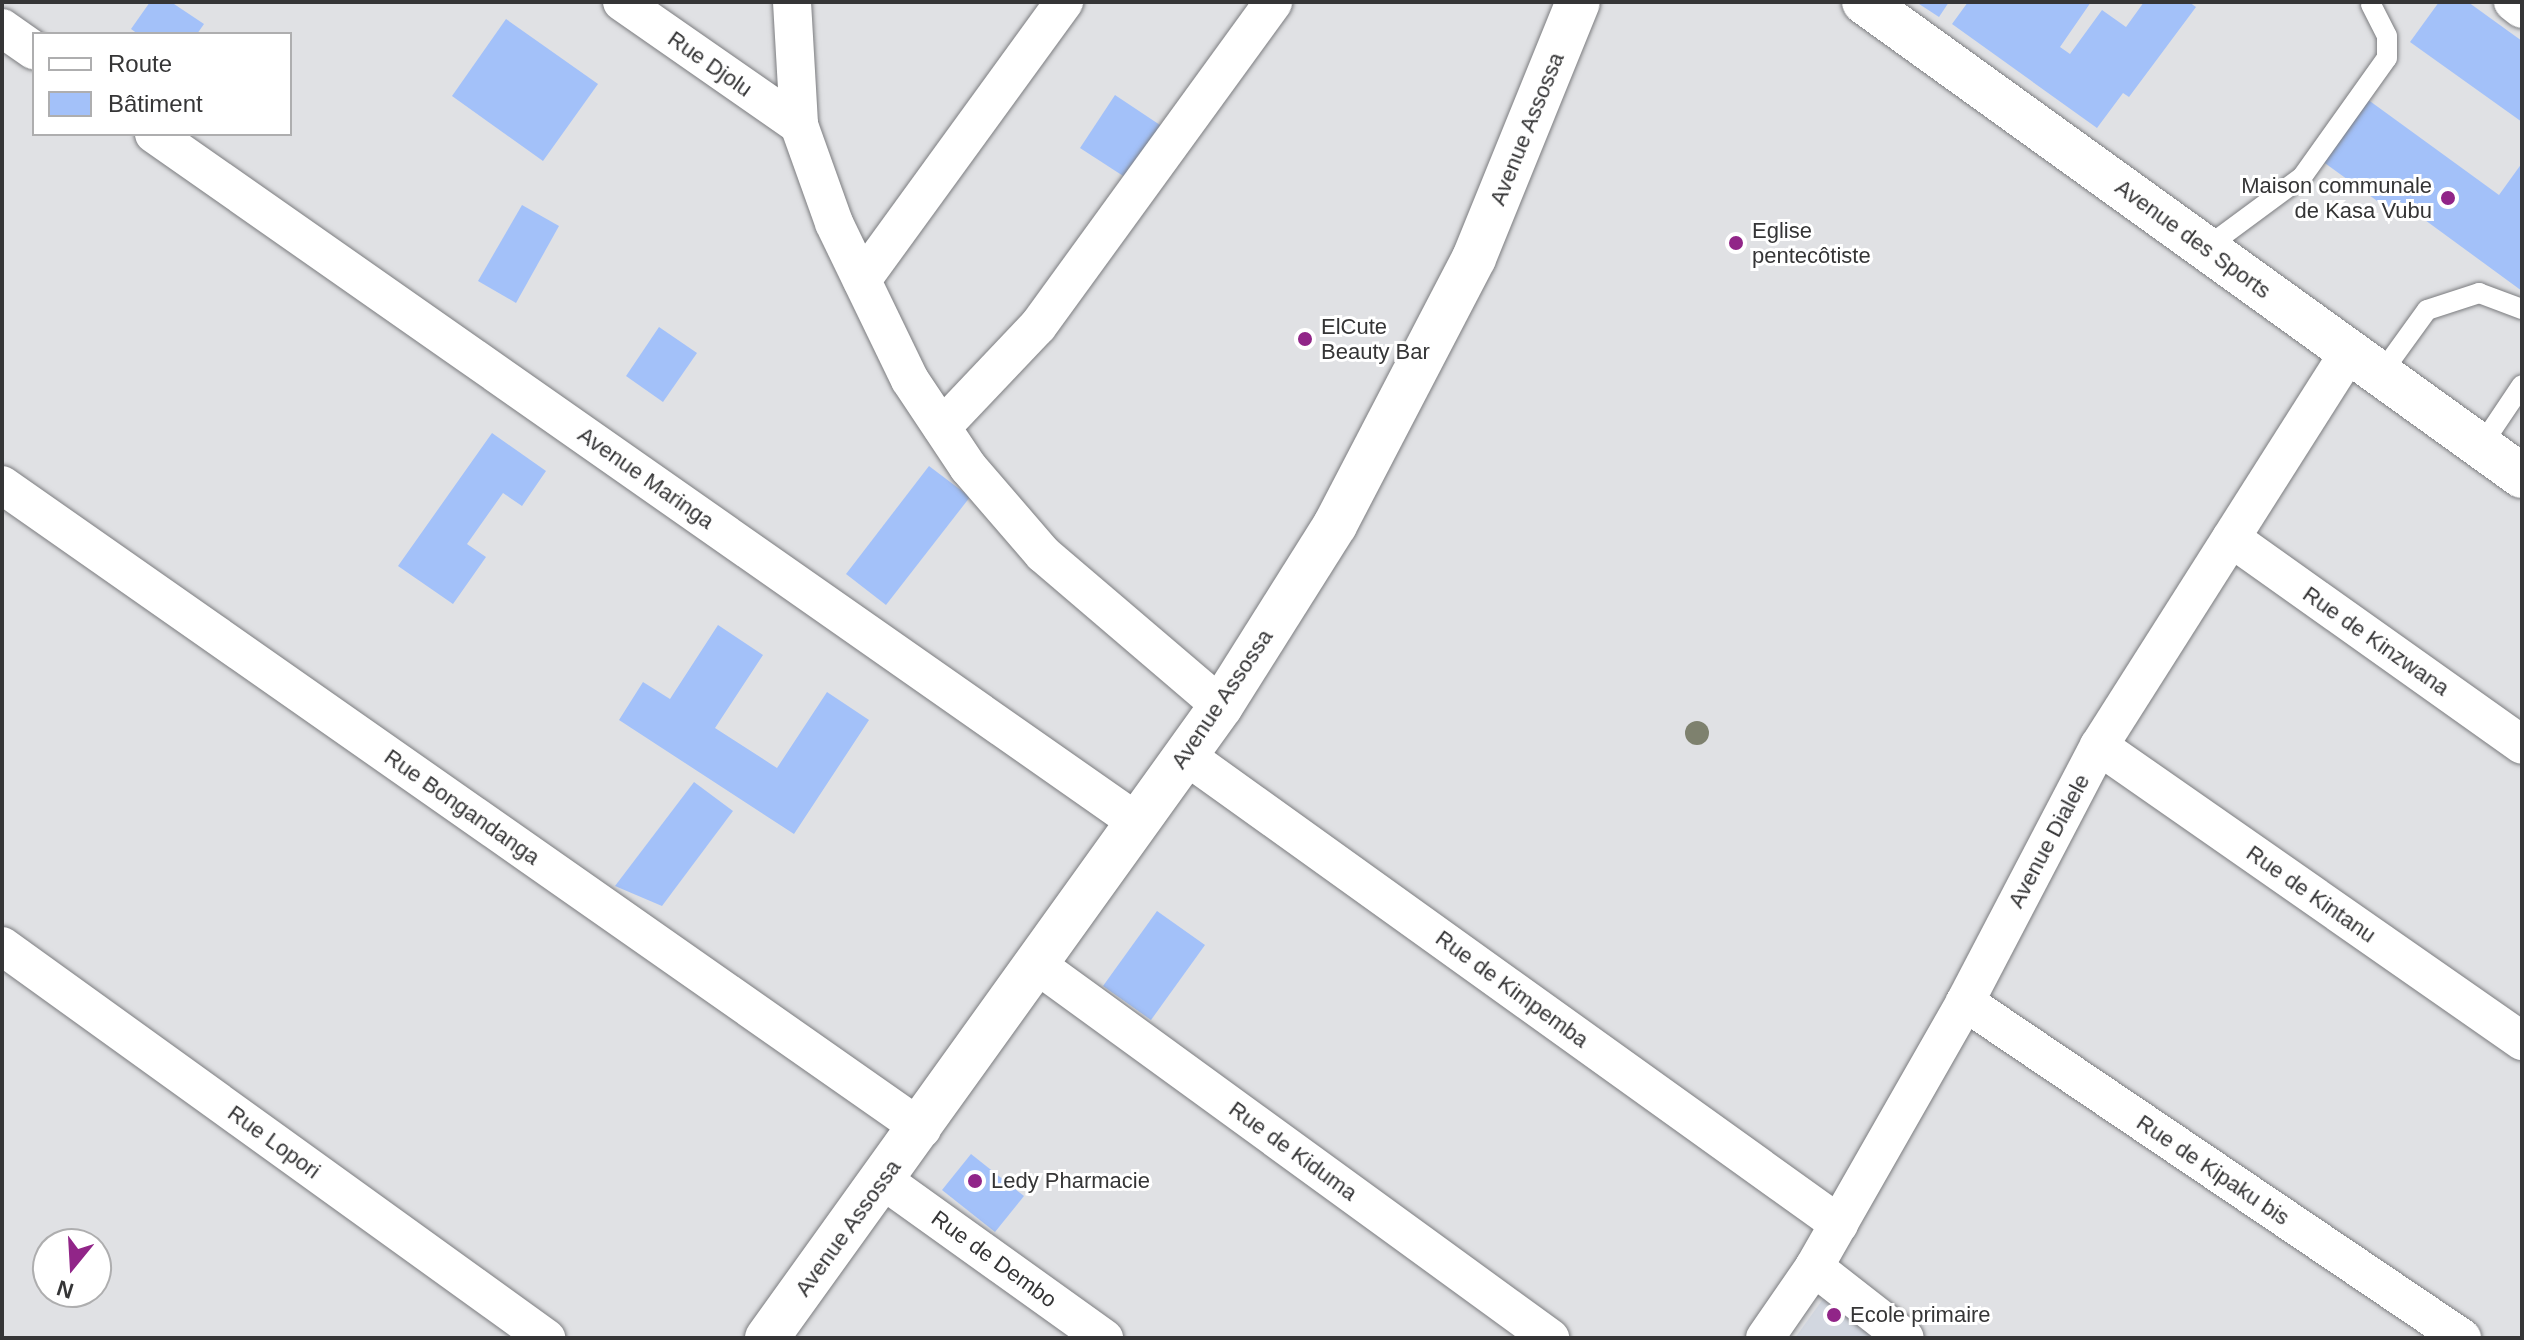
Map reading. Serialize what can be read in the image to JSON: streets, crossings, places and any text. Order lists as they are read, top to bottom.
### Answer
{
  "streets": {
    "main road": ["Avenue Assossa", "Avenue des Sports"],
    "street": [
      "Rue Djolu",
      "Avenue Maringa",
      "Rue de Kinzwana",
      "Rue Bongandanga",
      "Avenue Dialele",
      "Rue de Kintanu",
      "Rue de Kimpemba",
      "Rue Lopori",
      "Rue de Kiduma",
      "Rue de Kipaku bis",
      "Rue de Dembo"
    ]
  },
  "crossings": [
    ["Avenue Assossa", "Avenue Maringa"],
    ["Avenue Assossa", "Rue Bongandanga"],
    ["Avenue Assossa", "Rue de Kimpemba"],
    ["Avenue Assossa", "Rue de Kiduma"],
    ["Avenue Assossa", "Rue de Dembo"],
    ["Avenue des Sports", "Avenue Dialele"],
    ["Rue de Kinzwana", "Avenue Dialele"],
    ["Avenue Dialele", "Rue de Kintanu"],
    ["Avenue Dialele", "Rue de Kimpemba"],
    ["Avenue Dialele", "Rue de Kipaku bis"]
  ],
  "places": [
    "Maison communale de Kasa Vubu",
    "Eglise pentecôtiste",
    "ElCute Beauty Bar",
    "Ledy Pharmacie",
    "Ecole primaire"
  ],
  "legend": ["Route", "Bâtiment"],
  "north": "bottom"
}
